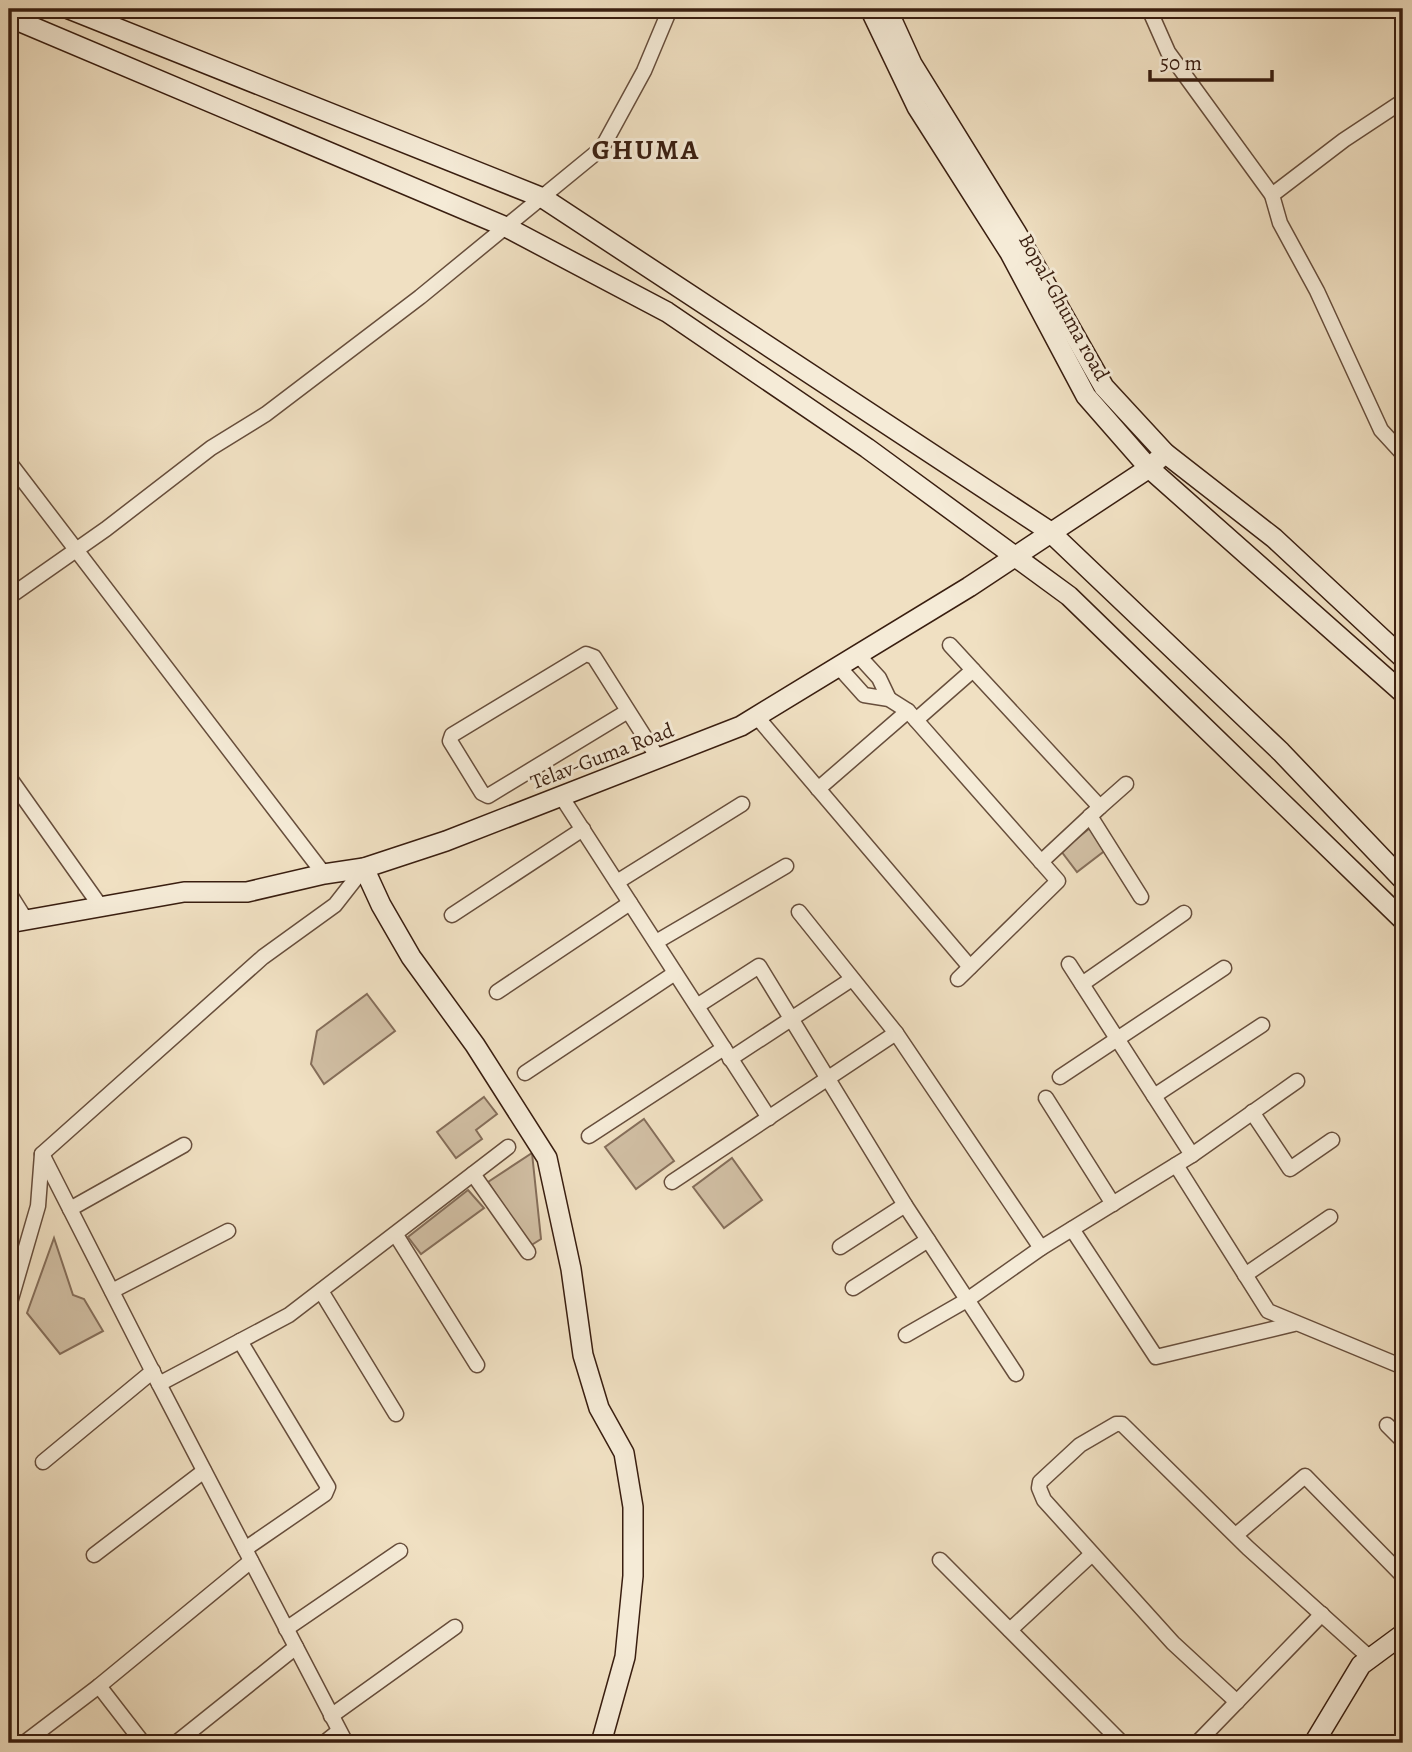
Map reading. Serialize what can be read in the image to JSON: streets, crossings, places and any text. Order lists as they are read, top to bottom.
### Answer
{
  "streets": {
    "street": ["Bopal-Ghuma road", "Telav-Guma Road"]
  },
  "crossings": [
    ["Bopal-Ghuma road", "Telav-Guma Road"]
  ],
  "districts": ["GHUMA"],
  "scale_bar": "50 m"
}
